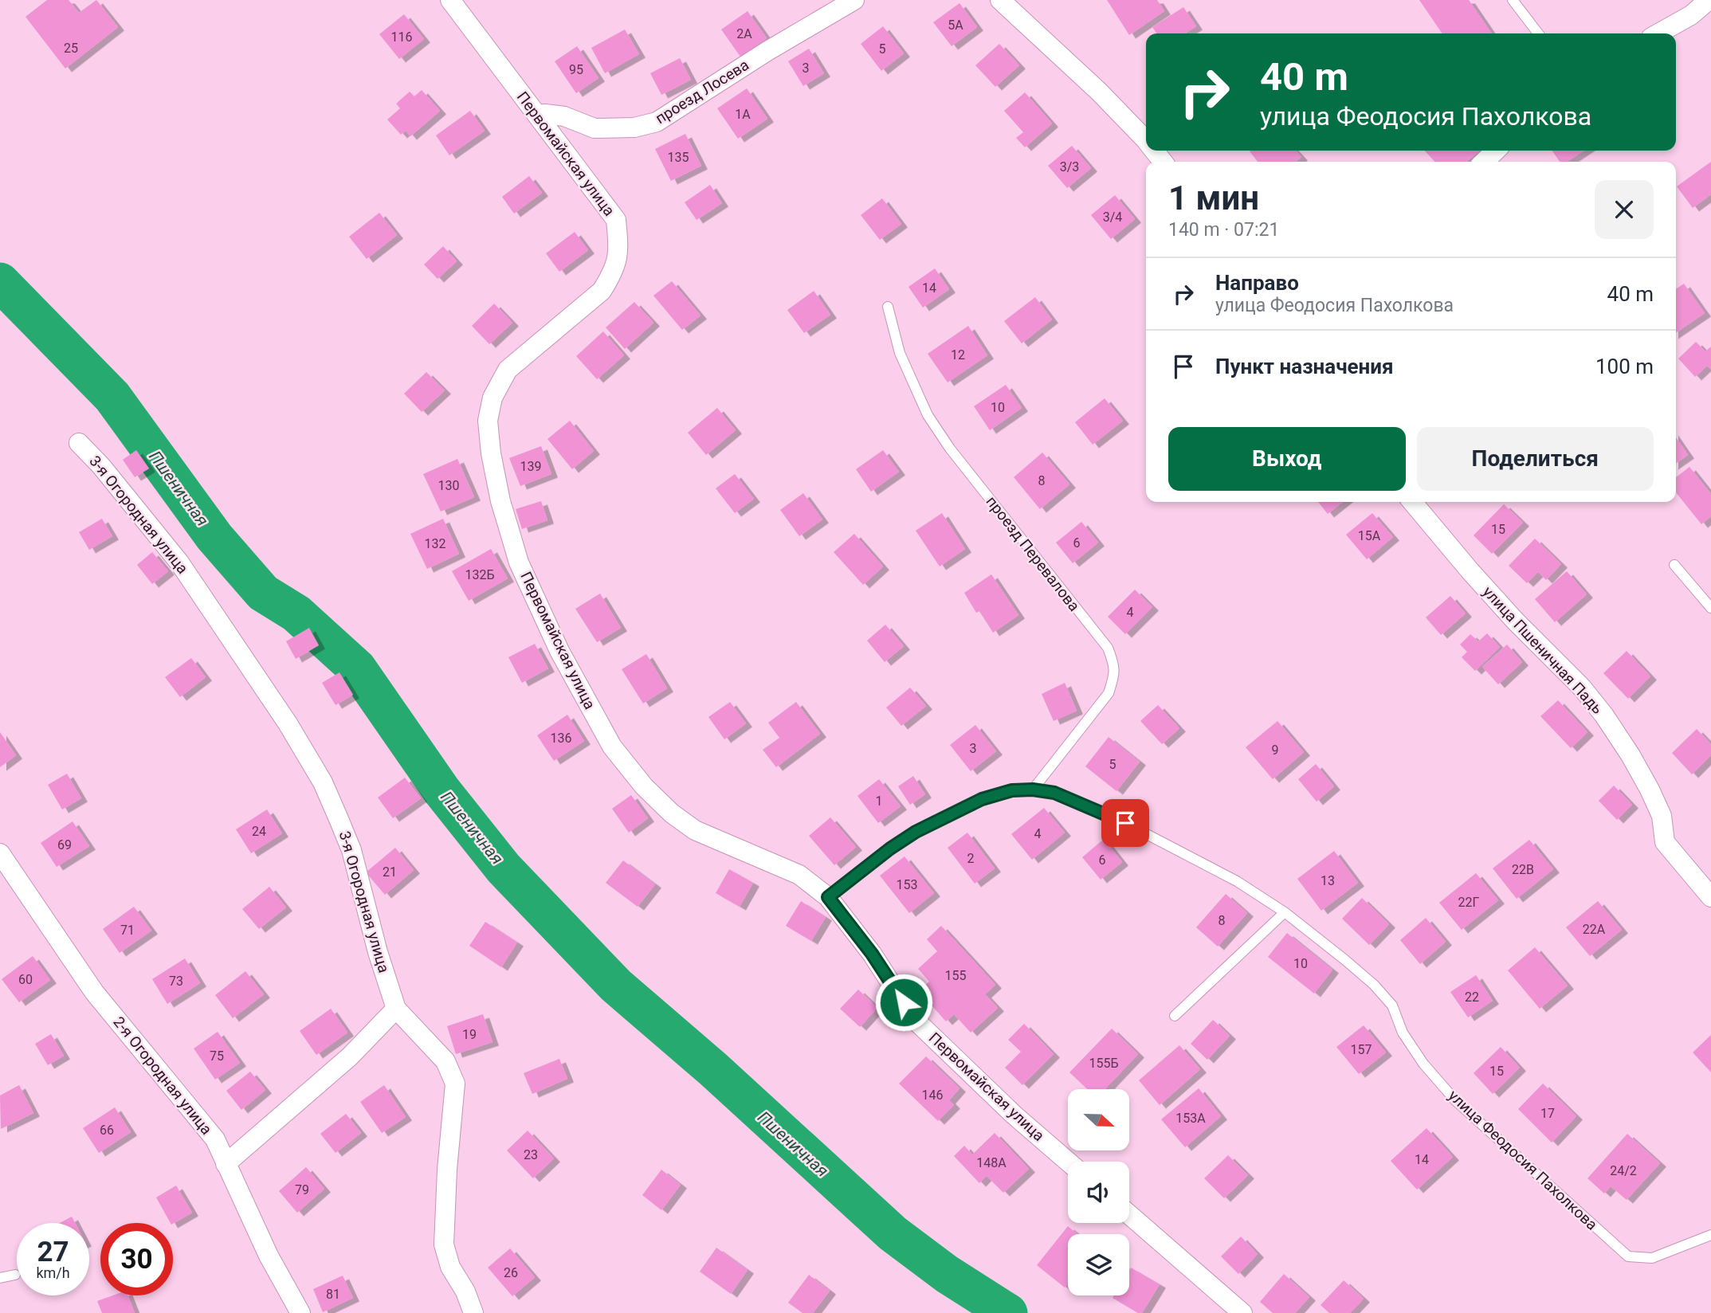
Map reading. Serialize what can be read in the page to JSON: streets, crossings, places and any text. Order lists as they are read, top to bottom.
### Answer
{
  "streets": {
    "street": [
      "проезд Лосева",
      "Первомайская улица",
      "3-я Огородная улица",
      "улица Пшеничная Падь",
      "2-я Огородная улица"
    ],
    "lane": ["проезд Перевалова", "улица Феодосия Пахолкова"]
  },
  "crossings": [
    ["проезд Лосева", "Первомайская улица"],
    ["Первомайская улица", "улица Феодосия Пахолкова"],
    ["проезд Перевалова", "улица Феодосия Пахолкова"]
  ],
  "water": ["Пшеничная"],
  "house_numbers": [
    "5А",
    "2А",
    "116",
    "25",
    "5",
    "3",
    "95",
    "1А",
    "135",
    "3/3",
    "3/4",
    "14",
    "12",
    "10",
    "139",
    "8",
    "130",
    "15",
    "15А",
    "6",
    "132",
    "132Б",
    "4",
    "136",
    "3",
    "9",
    "5",
    "1",
    "24",
    "4",
    "69",
    "2",
    "6",
    "22В",
    "21",
    "13",
    "153",
    "22Г",
    "8",
    "22А",
    "71",
    "10",
    "155",
    "60",
    "73",
    "22",
    "19",
    "157",
    "75",
    "155Б",
    "15",
    "146",
    "17",
    "153А",
    "66",
    "23",
    "14",
    "148А",
    "24/2",
    "79",
    "26",
    "81"
  ],
  "north": "right",
  "page": {
    "turn": ["40 m", "улица Феодосия Пахолкова"],
    "heading": ["1 мин", "140 m · 07:21"],
    "list": [
      {
        "name": "Направо",
        "note": "улица Феодосия Пахолкова",
        "value": "40 m"
      },
      {
        "name": "Пункт назначения",
        "value": "100 m"
      }
    ],
    "buttons": ["Выход", "Поделиться"],
    "speed": "27 km/h",
    "limit": "30"
  }
}
